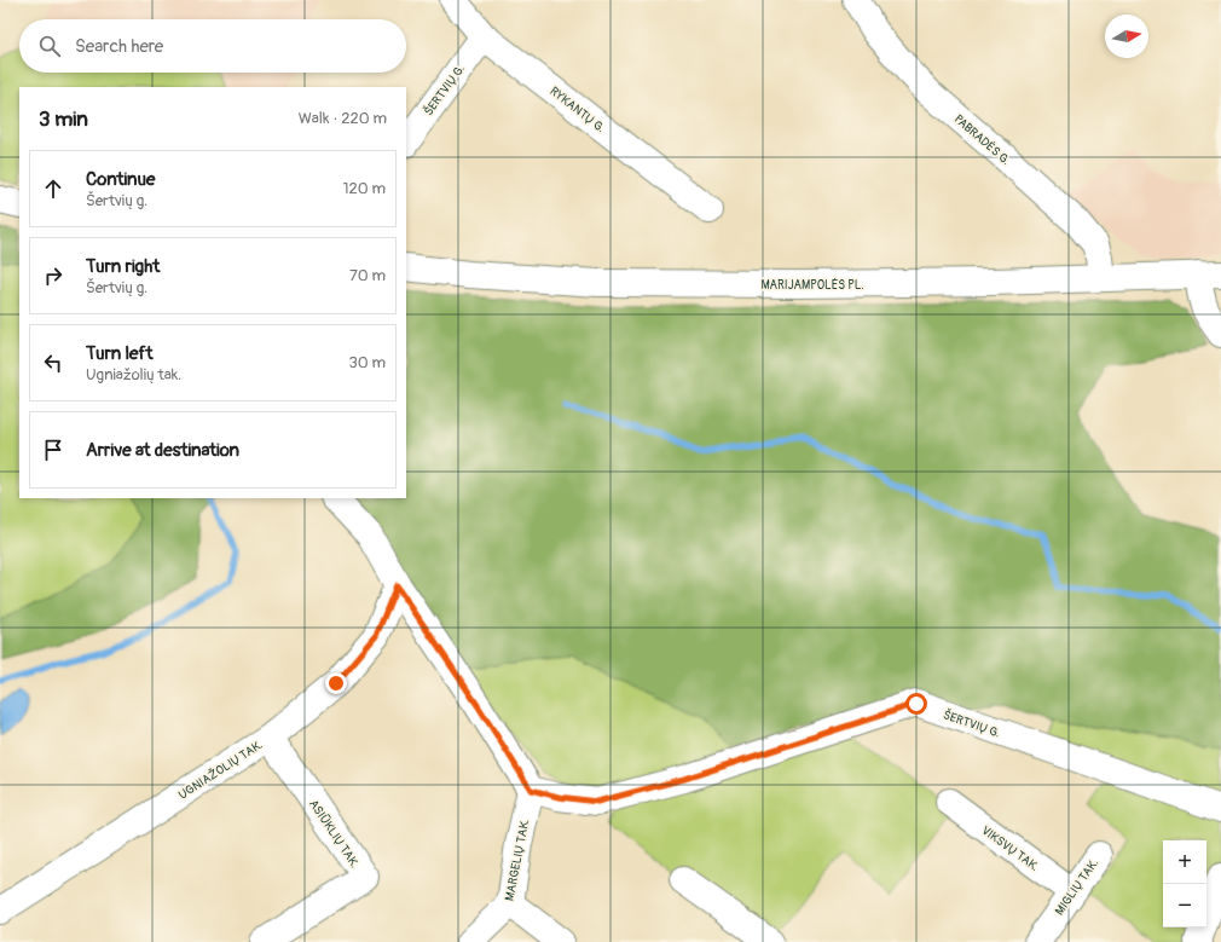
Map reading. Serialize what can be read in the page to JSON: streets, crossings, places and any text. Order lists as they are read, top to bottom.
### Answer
{
  "streets": {
    "street": [
      "ŠERTVIŲ G.",
      "RYKANTŲ G.",
      "PABRADĖS G.",
      "MARIJAMPOLĖS PL.",
      "UGNIAŽOLIŲ TAK.",
      "ASIŪKLIŲ TAK.",
      "VIKSVŲ TAK.",
      "MARGELIŲ TAK.",
      "MIGLIŲ TAK."
    ]
  },
  "crossings": [
    ["ŠERTVIŲ G.", "RYKANTŲ G."],
    ["ŠERTVIŲ G.", "MARGELIŲ TAK."],
    ["PABRADĖS G.", "MARIJAMPOLĖS PL."],
    ["UGNIAŽOLIŲ TAK.", "ASIŪKLIŲ TAK."],
    ["VIKSVŲ TAK.", "MIGLIŲ TAK."]
  ],
  "north": "right",
  "page": {
    "search": "Search here",
    "heading": ["3 min", "Walk · 220 m"],
    "list": [
      ["Continue", "Šertvių g.", "120 m"],
      ["Turn right", "Šertvių g.", "70 m"],
      ["Turn left", "Ugniažolių tak.", "30 m"],
      "Arrive at destination"
    ],
    "map_buttons": ["+", "−"]
  }
}
